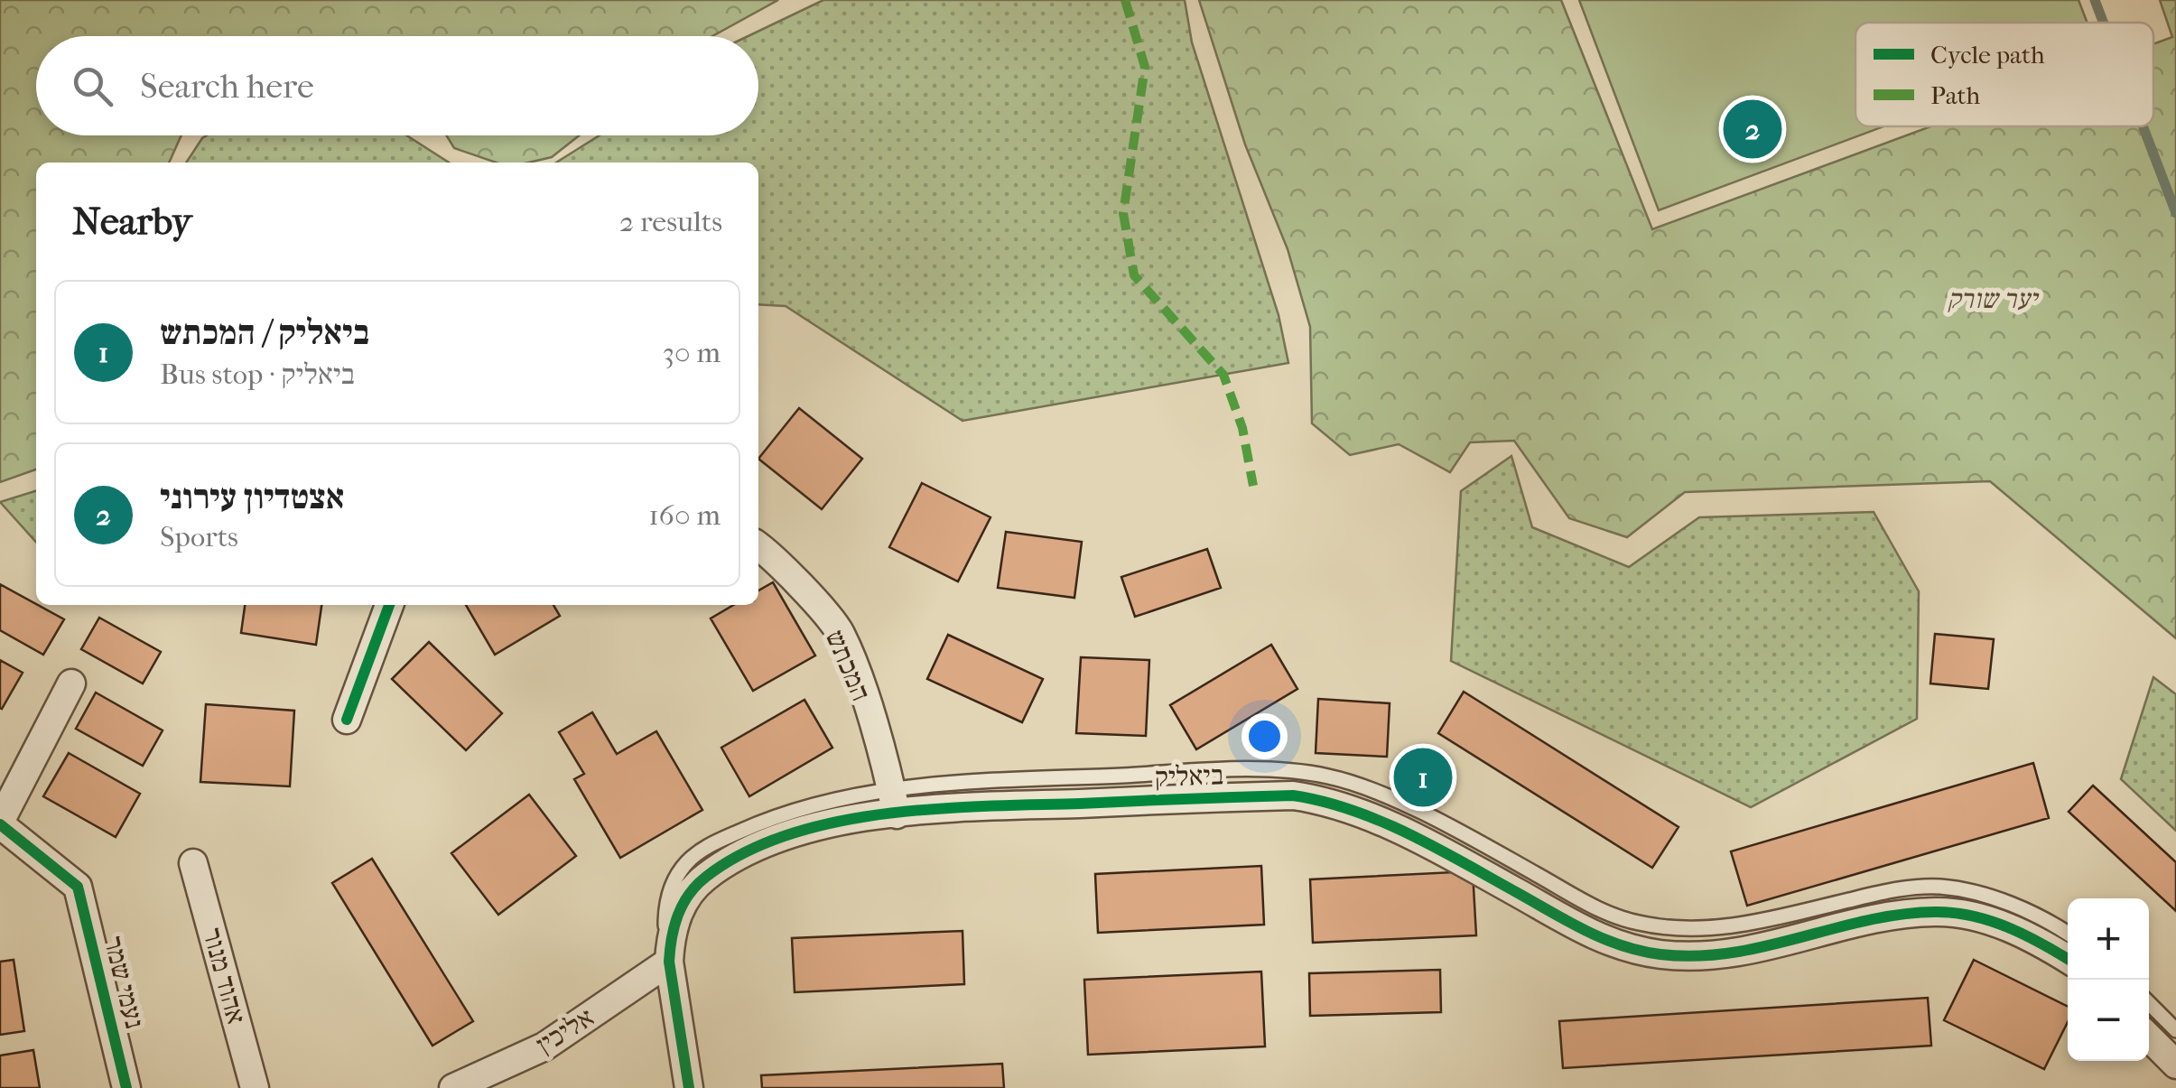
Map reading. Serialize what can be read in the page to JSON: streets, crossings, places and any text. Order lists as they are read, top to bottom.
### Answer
{
  "streets": {
    "street": [
      "המכתש",
      "ביאליק",
      "אהוד מנור",
      "נעמי שמר",
      "אליכין"
    ]
  },
  "crossings": [
    ["המכתש", "ביאליק"],
    ["ביאליק", "אליכין"]
  ],
  "parks": ["יער שורק"],
  "legend": ["Cycle path", "Path"],
  "page": {
    "search": "Search here",
    "pins": ["2", "1"],
    "heading": ["Nearby", "2 results"],
    "list": [
      {
        "mark": "1",
        "name": "ביאליק / המכתש",
        "note": "Bus stop · ביאליק",
        "value": "30 m"
      },
      {
        "mark": "2",
        "name": "אצטדיון עירוני",
        "note": "Sports",
        "value": "160 m"
      }
    ],
    "map_buttons": ["+", "−"]
  }
}
